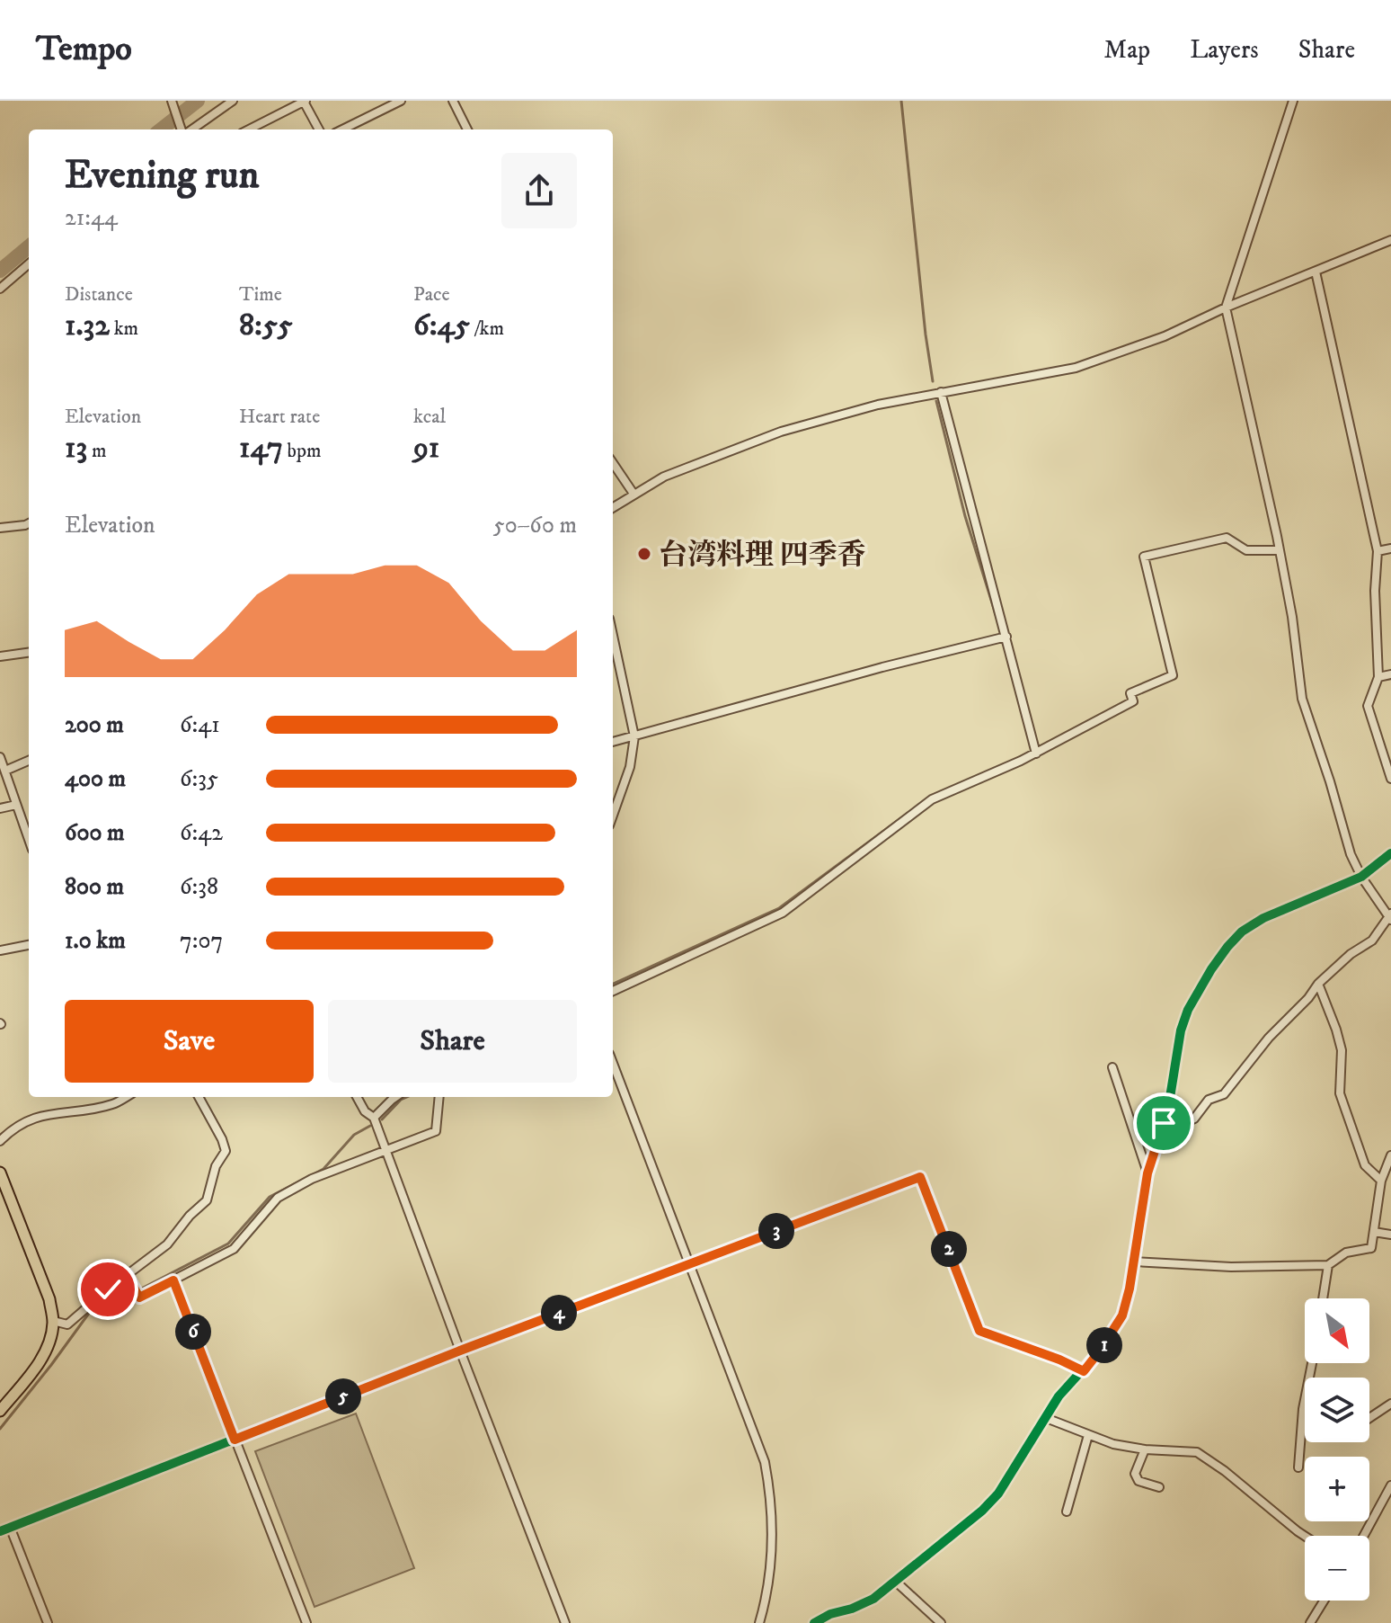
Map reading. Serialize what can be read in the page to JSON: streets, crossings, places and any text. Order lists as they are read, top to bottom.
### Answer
{
  "places": ["台湾料理 四季香"],
  "north": "bottom right",
  "page": {
    "header": "Tempo",
    "nav": ["Map", "Layers", "Share"],
    "heading": ["Evening run", "21:44"],
    "stats": [
      ["Distance", "1.32 km"],
      ["Time", "8:55"],
      ["Pace", "6:45 /km"],
      ["Elevation", "13 m"],
      ["Heart rate", "147 bpm"],
      ["kcal", "91"]
    ],
    "chart": ["Elevation", "50–60 m"],
    "list": [
      {
        "name": "200 m",
        "note": "6:41"
      },
      {
        "name": "400 m",
        "note": "6:35"
      },
      {
        "name": "600 m",
        "note": "6:42"
      },
      {
        "name": "800 m",
        "note": "6:38"
      },
      {
        "name": "1.0 km",
        "note": "7:07"
      }
    ],
    "buttons": ["Save", "Share"],
    "pins": [
      "3",
      "2",
      "4",
      "6",
      "1",
      "5"
    ],
    "map_buttons": ["+", "−"]
  }
}
